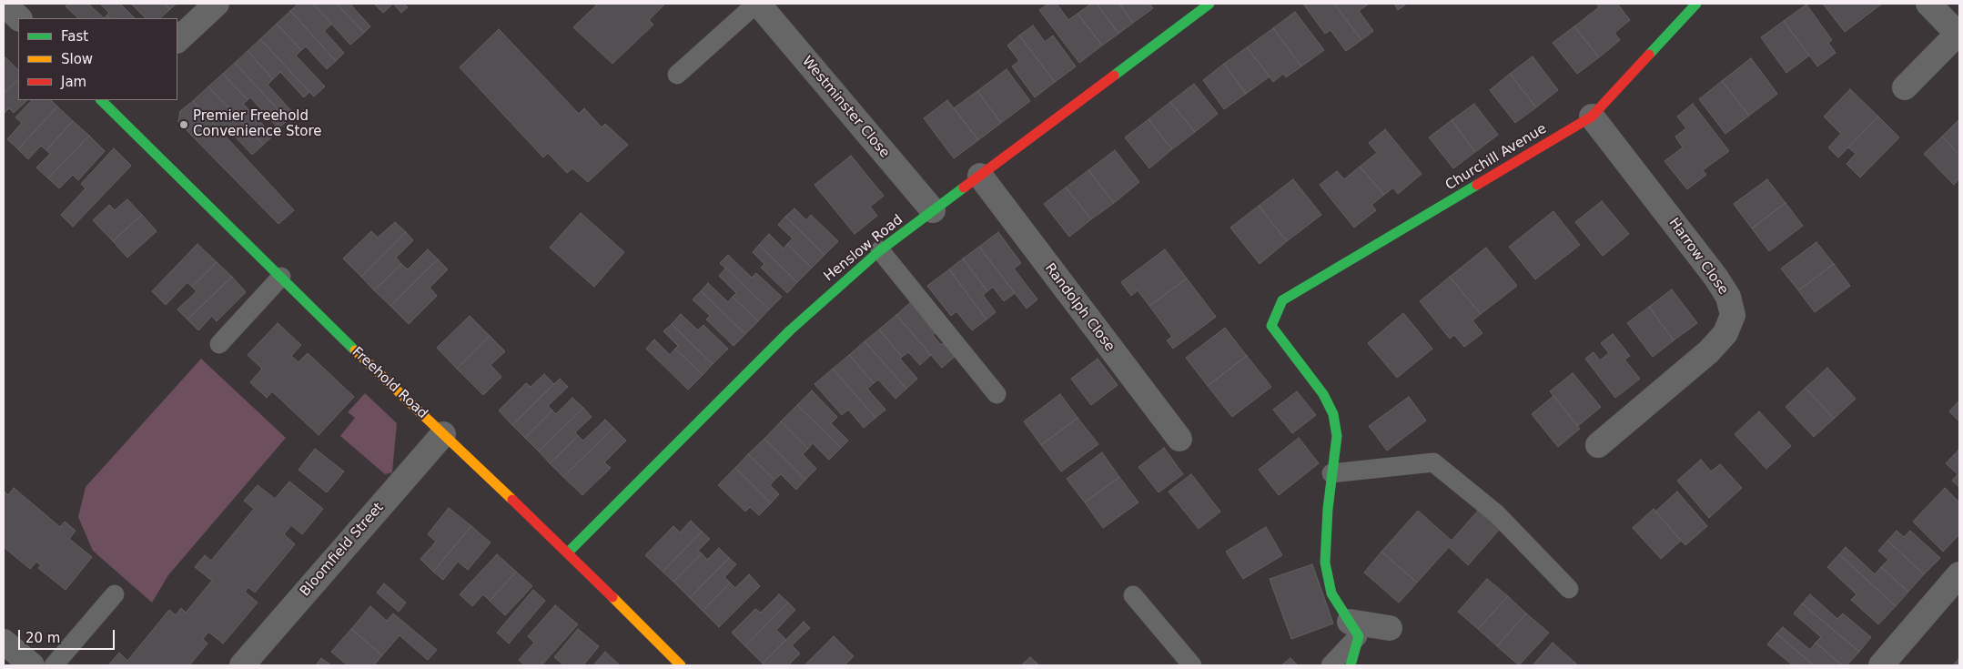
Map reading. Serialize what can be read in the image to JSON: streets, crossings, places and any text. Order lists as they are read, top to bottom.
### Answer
{
  "streets": {
    "street": [
      "Westminster Close",
      "Churchill Avenue",
      "Henslow Road",
      "Harrow Close",
      "Randolph Close",
      "Freehold Road",
      "Bloomfield Street"
    ]
  },
  "crossings": [
    ["Westminster Close", "Henslow Road"],
    ["Churchill Avenue", "Harrow Close"],
    ["Henslow Road", "Randolph Close"],
    ["Henslow Road", "Freehold Road"],
    ["Freehold Road", "Bloomfield Street"]
  ],
  "places": ["Premier Freehold Convenience Store"],
  "legend": ["Fast", "Slow", "Jam"],
  "scale_bar": "20 m"
}
